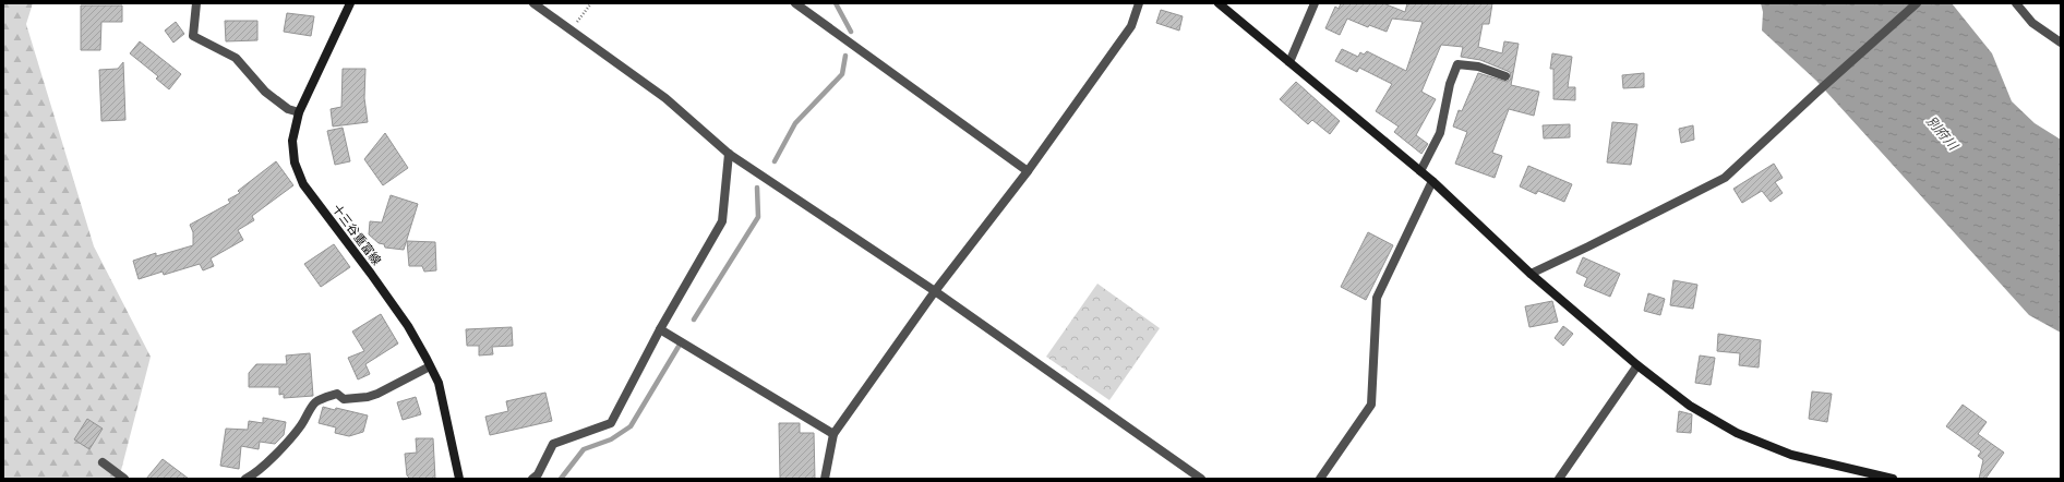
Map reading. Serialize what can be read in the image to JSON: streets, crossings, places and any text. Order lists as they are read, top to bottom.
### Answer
{
  "streets": {
    "street": ["十三谷重富線"]
  },
  "water": ["別府川"]
}
